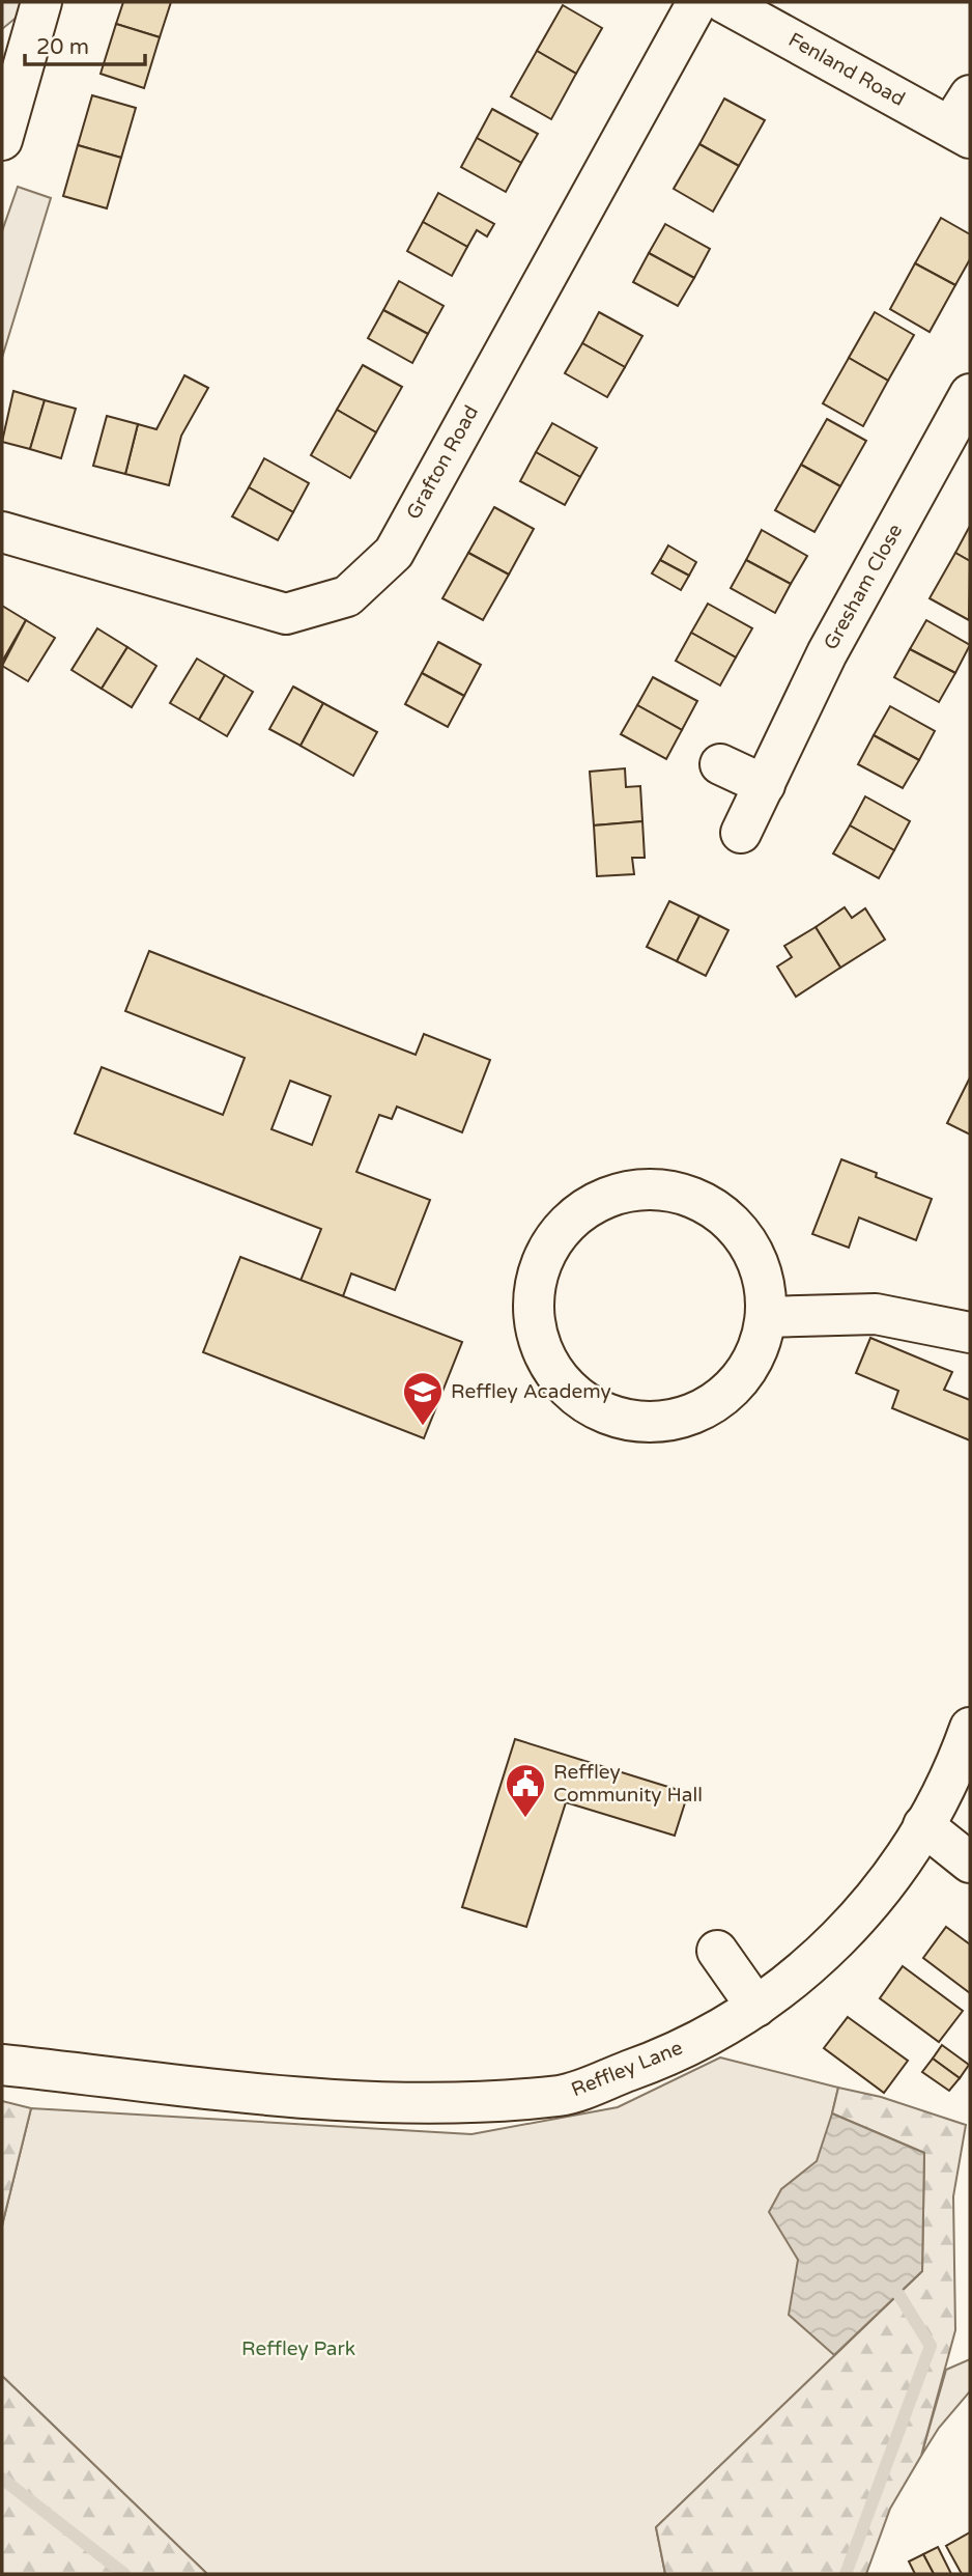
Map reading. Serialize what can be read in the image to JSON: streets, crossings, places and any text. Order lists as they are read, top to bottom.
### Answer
{
  "streets": {
    "street": [
      "Fenland Road",
      "Grafton Road",
      "Gresham Close",
      "Reffley Lane"
    ]
  },
  "parks": ["Reffley Park"],
  "places": {
    "school or university": ["Reffley Academy"],
    "public building": ["Reffley Community Hall"]
  },
  "scale_bar": "20 m"
}
